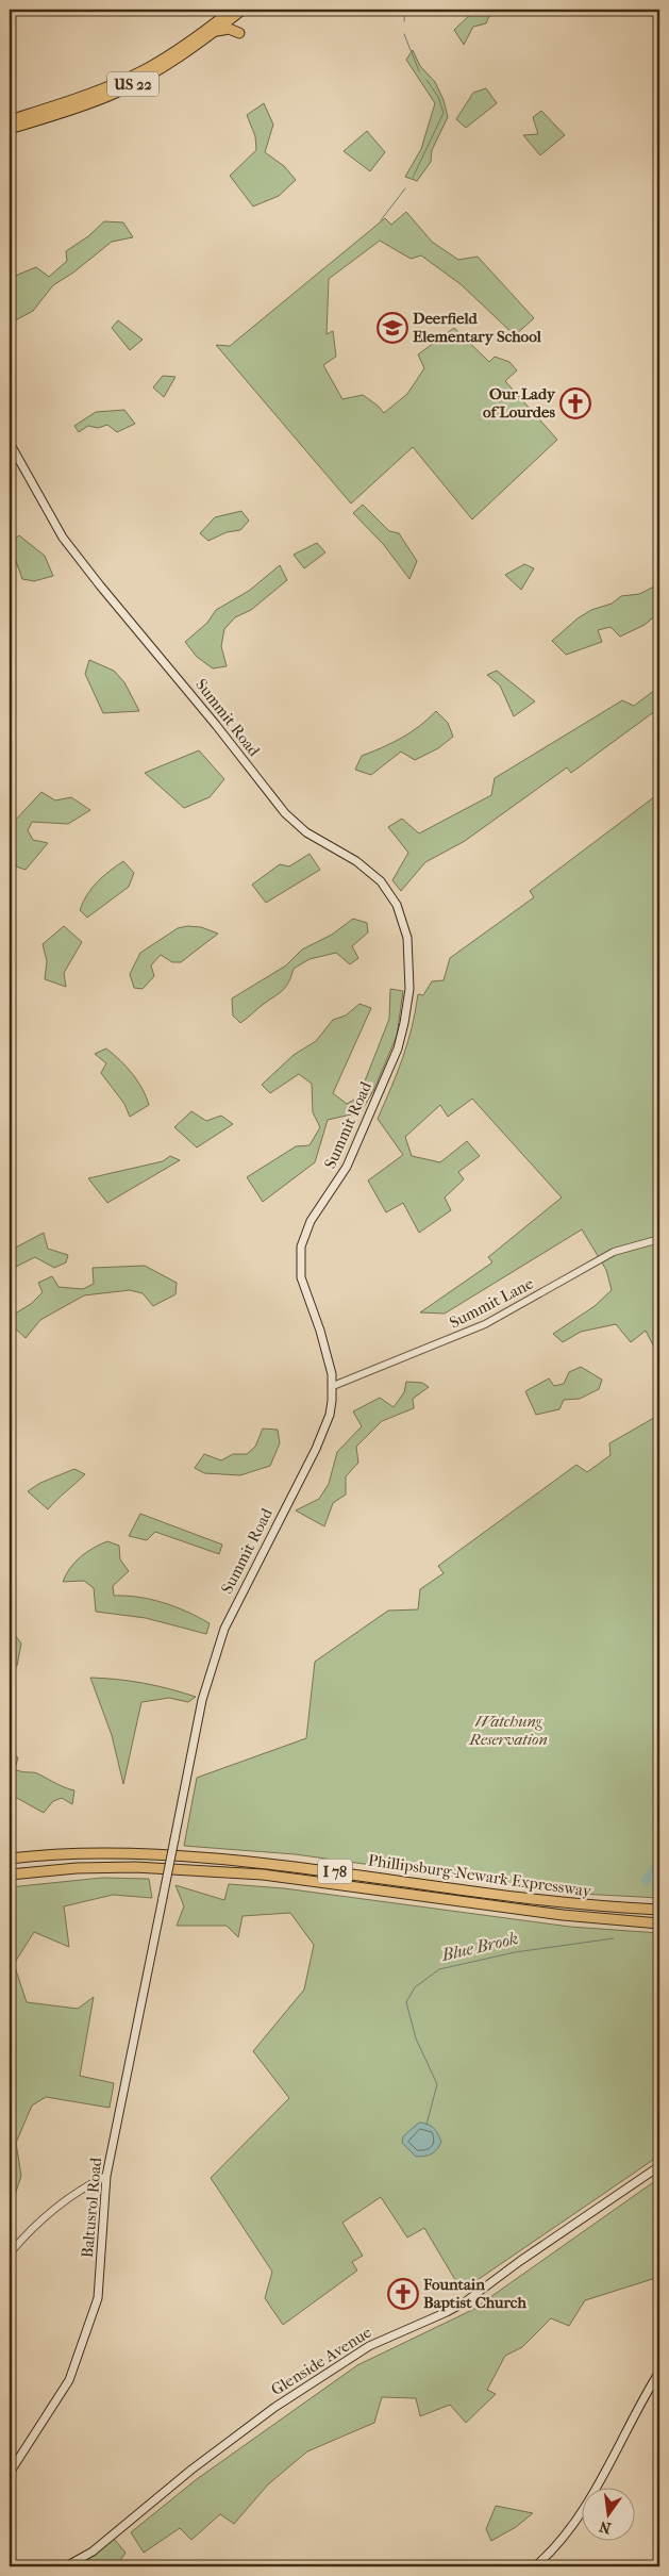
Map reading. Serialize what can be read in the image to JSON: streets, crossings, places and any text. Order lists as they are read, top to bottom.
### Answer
{
  "streets": {
    "highway": ["US 22", "I 78", "Phillipsburg-Newark Expressway"],
    "main road": ["Summit Road", "Baltusrol Road", "Glenside Avenue"],
    "street": ["Summit Lane"]
  },
  "crossings": [
    ["Summit Road", "Summit Lane"],
    ["Summit Road", "Baltusrol Road"]
  ],
  "water": ["Blue Brook"],
  "parks": ["Watchung Reservation"],
  "places": {
    "school or university": ["Deerfield Elementary School"],
    "church": ["Our Lady of Lourdes", "Fountain Baptist Church"]
  },
  "north": "bottom"
}
